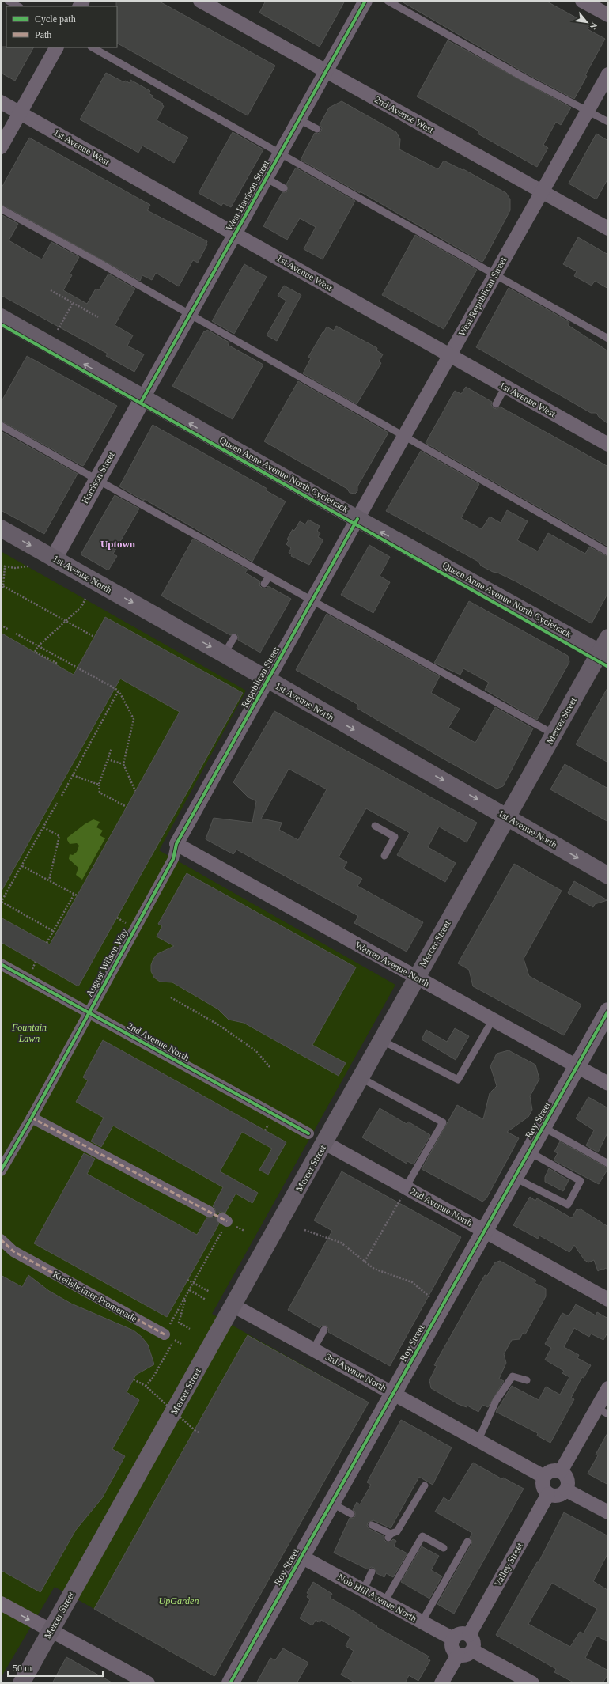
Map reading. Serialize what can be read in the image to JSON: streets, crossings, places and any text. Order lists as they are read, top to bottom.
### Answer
{
  "streets": {
    "main road": ["1st Avenue North", "Mercer Street"],
    "street": [
      "2nd Avenue West",
      "1st Avenue West",
      "West Harrison Street",
      "West Republican Street",
      "Harrison Street",
      "Republican Street",
      "August Wilson Way",
      "Warren Avenue North",
      "2nd Avenue North",
      "Roy Street",
      "Kreilsheimer Promenade",
      "3rd Avenue North",
      "Valley Street",
      "Nob Hill Avenue North"
    ],
    "cycle path": ["Queen Anne Avenue North Cycletrack"]
  },
  "crossings": [
    ["2nd Avenue West", "West Harrison Street"],
    ["2nd Avenue West", "West Republican Street"],
    ["1st Avenue West", "West Harrison Street"],
    ["1st Avenue West", "West Republican Street"],
    ["West Harrison Street", "Harrison Street"],
    ["West Republican Street", "Republican Street"],
    ["Harrison Street", "1st Avenue North"],
    ["1st Avenue North", "Republican Street"],
    ["1st Avenue North", "Mercer Street"],
    ["Republican Street", "August Wilson Way"],
    ["Republican Street", "Warren Avenue North"],
    ["Mercer Street", "Warren Avenue North"],
    ["Mercer Street", "2nd Avenue North"],
    ["Mercer Street", "3rd Avenue North"],
    ["August Wilson Way", "Warren Avenue North"],
    ["August Wilson Way", "2nd Avenue North"],
    ["Warren Avenue North", "Roy Street"],
    ["2nd Avenue North", "Roy Street"],
    ["Roy Street", "3rd Avenue North"],
    ["Roy Street", "Nob Hill Avenue North"],
    ["3rd Avenue North", "Valley Street"],
    ["Valley Street", "Nob Hill Avenue North"]
  ],
  "one_way": ["1st Avenue North"],
  "districts": ["Uptown"],
  "parks": ["Fountain Lawn", "UpGarden"],
  "legend": ["Cycle path", "Path"],
  "scale_bar": "50 m",
  "north": "bottom right"
}
